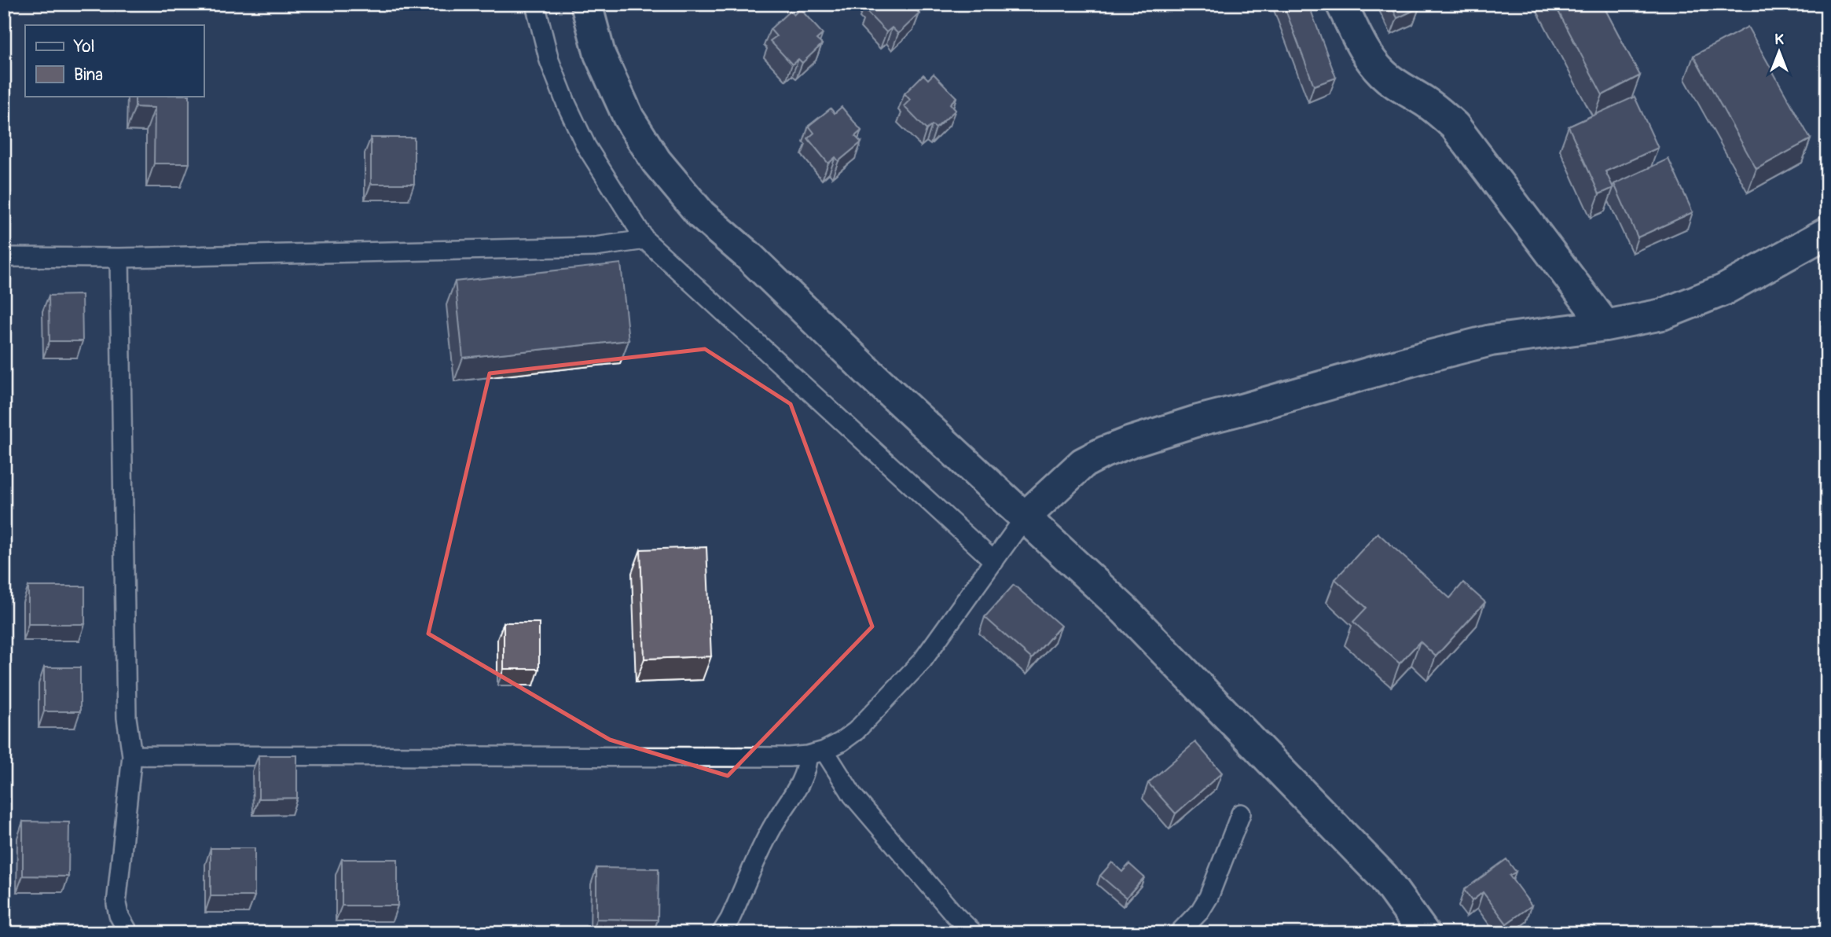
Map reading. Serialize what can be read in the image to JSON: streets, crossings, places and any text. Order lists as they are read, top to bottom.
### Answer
{
  "legend": ["Yol", "Bina"],
  "north": "top"
}
